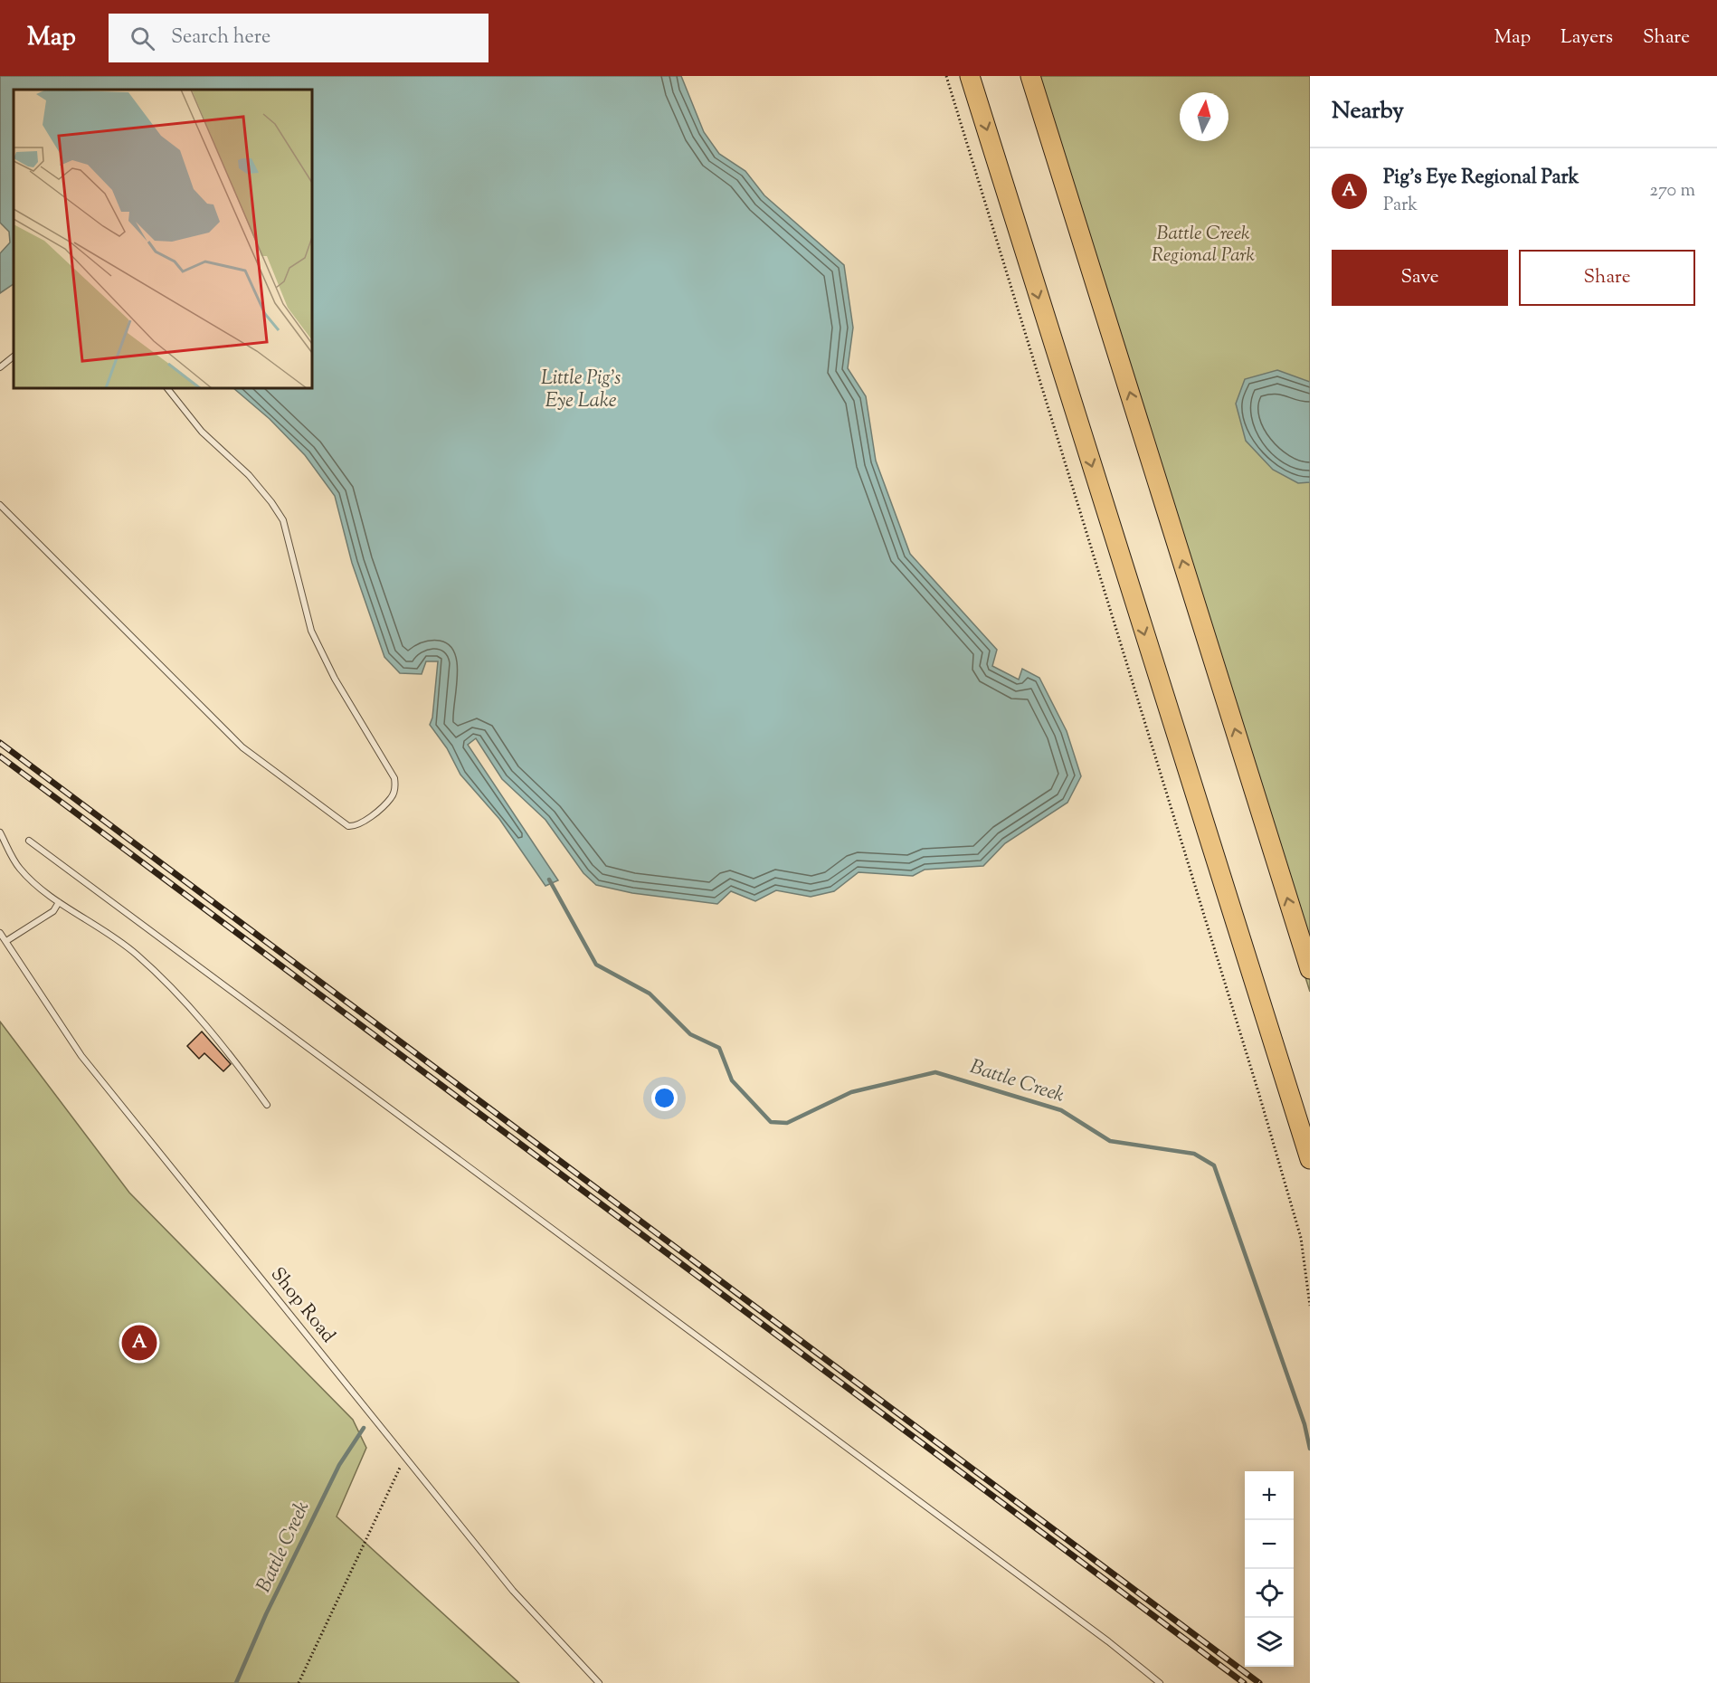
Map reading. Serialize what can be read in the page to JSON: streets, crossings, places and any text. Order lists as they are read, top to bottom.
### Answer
{
  "streets": {
    "lane": ["Shop Road"]
  },
  "water": ["Little Pig's Eye Lake", "Battle Creek"],
  "parks": ["Battle Creek Regional Park"],
  "north": "top",
  "page": {
    "header": "Map",
    "search": "Search here",
    "nav": ["Map", "Layers", "Share"],
    "heading": "Nearby",
    "list": [
      {
        "mark": "A",
        "name": "Pig's Eye Regional Park",
        "note": "Park",
        "value": "270 m"
      }
    ],
    "buttons": ["Save", "Share"],
    "pins": "A",
    "map_buttons": ["+", "−"]
  }
}
